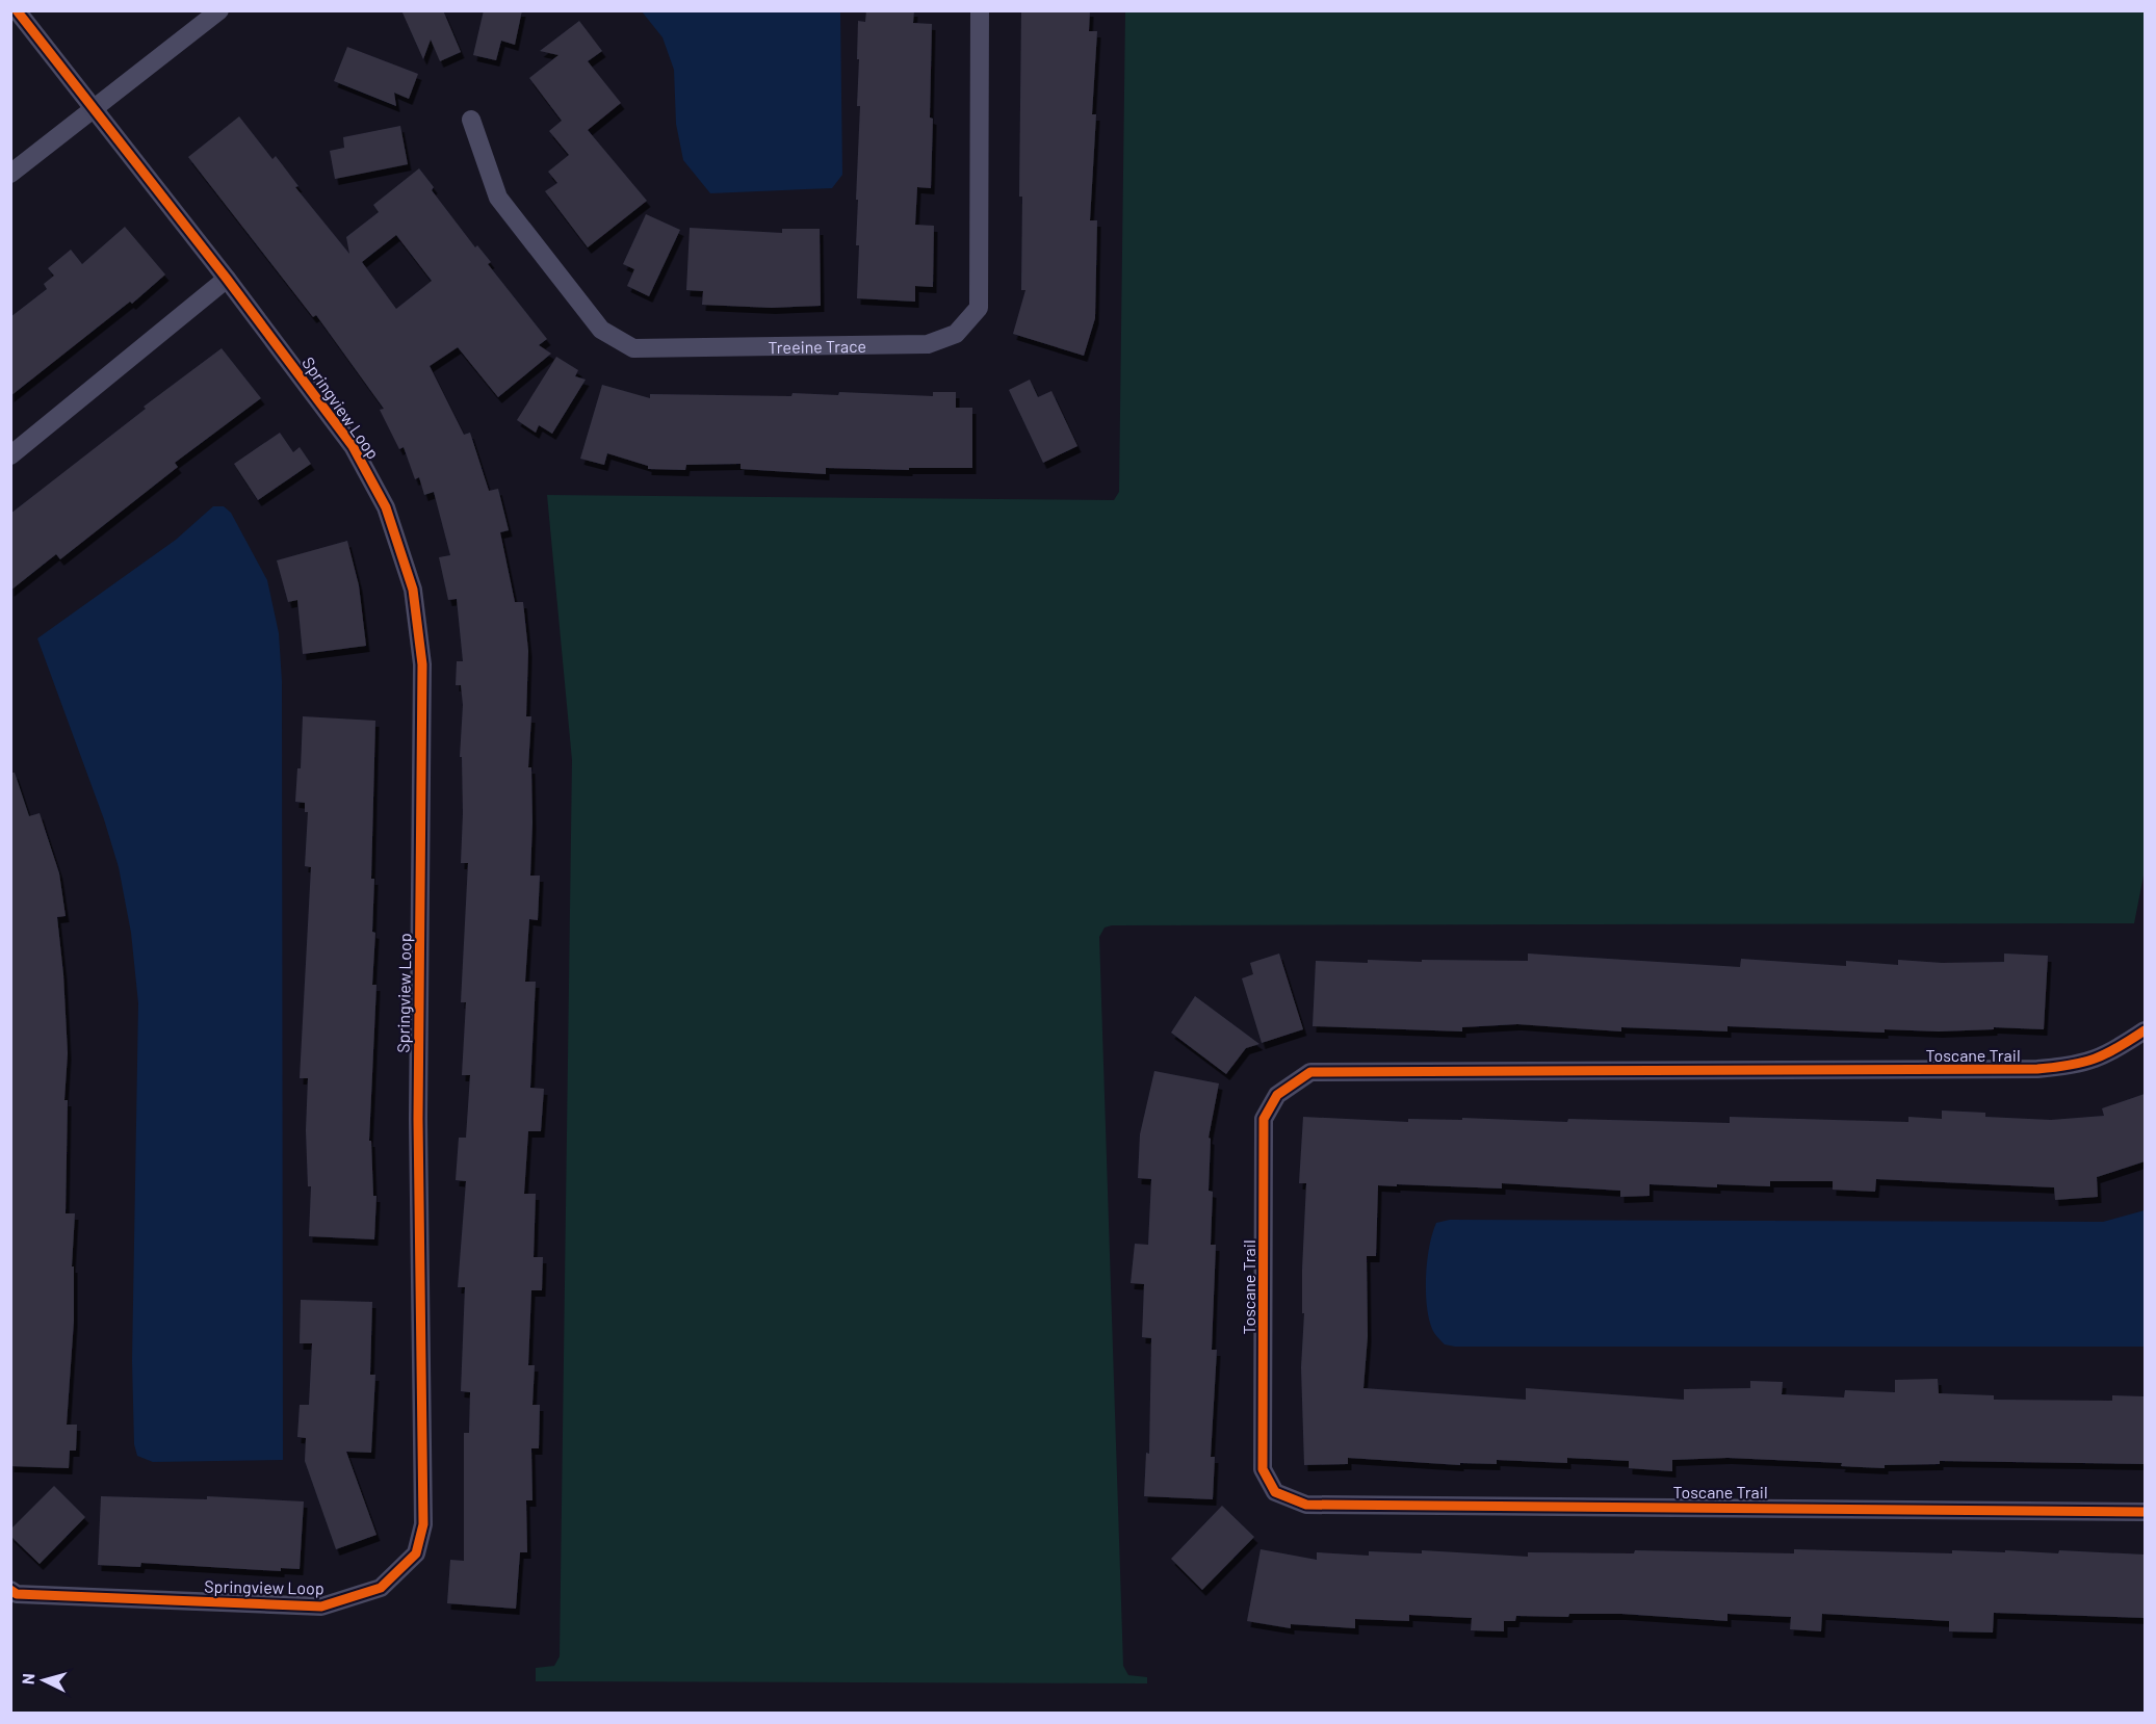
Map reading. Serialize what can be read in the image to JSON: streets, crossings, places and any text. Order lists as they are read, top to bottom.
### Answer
{
  "streets": {
    "street": ["Treeine Trace", "Springview Loop", "Toscane Trail"]
  },
  "north": "left"
}
